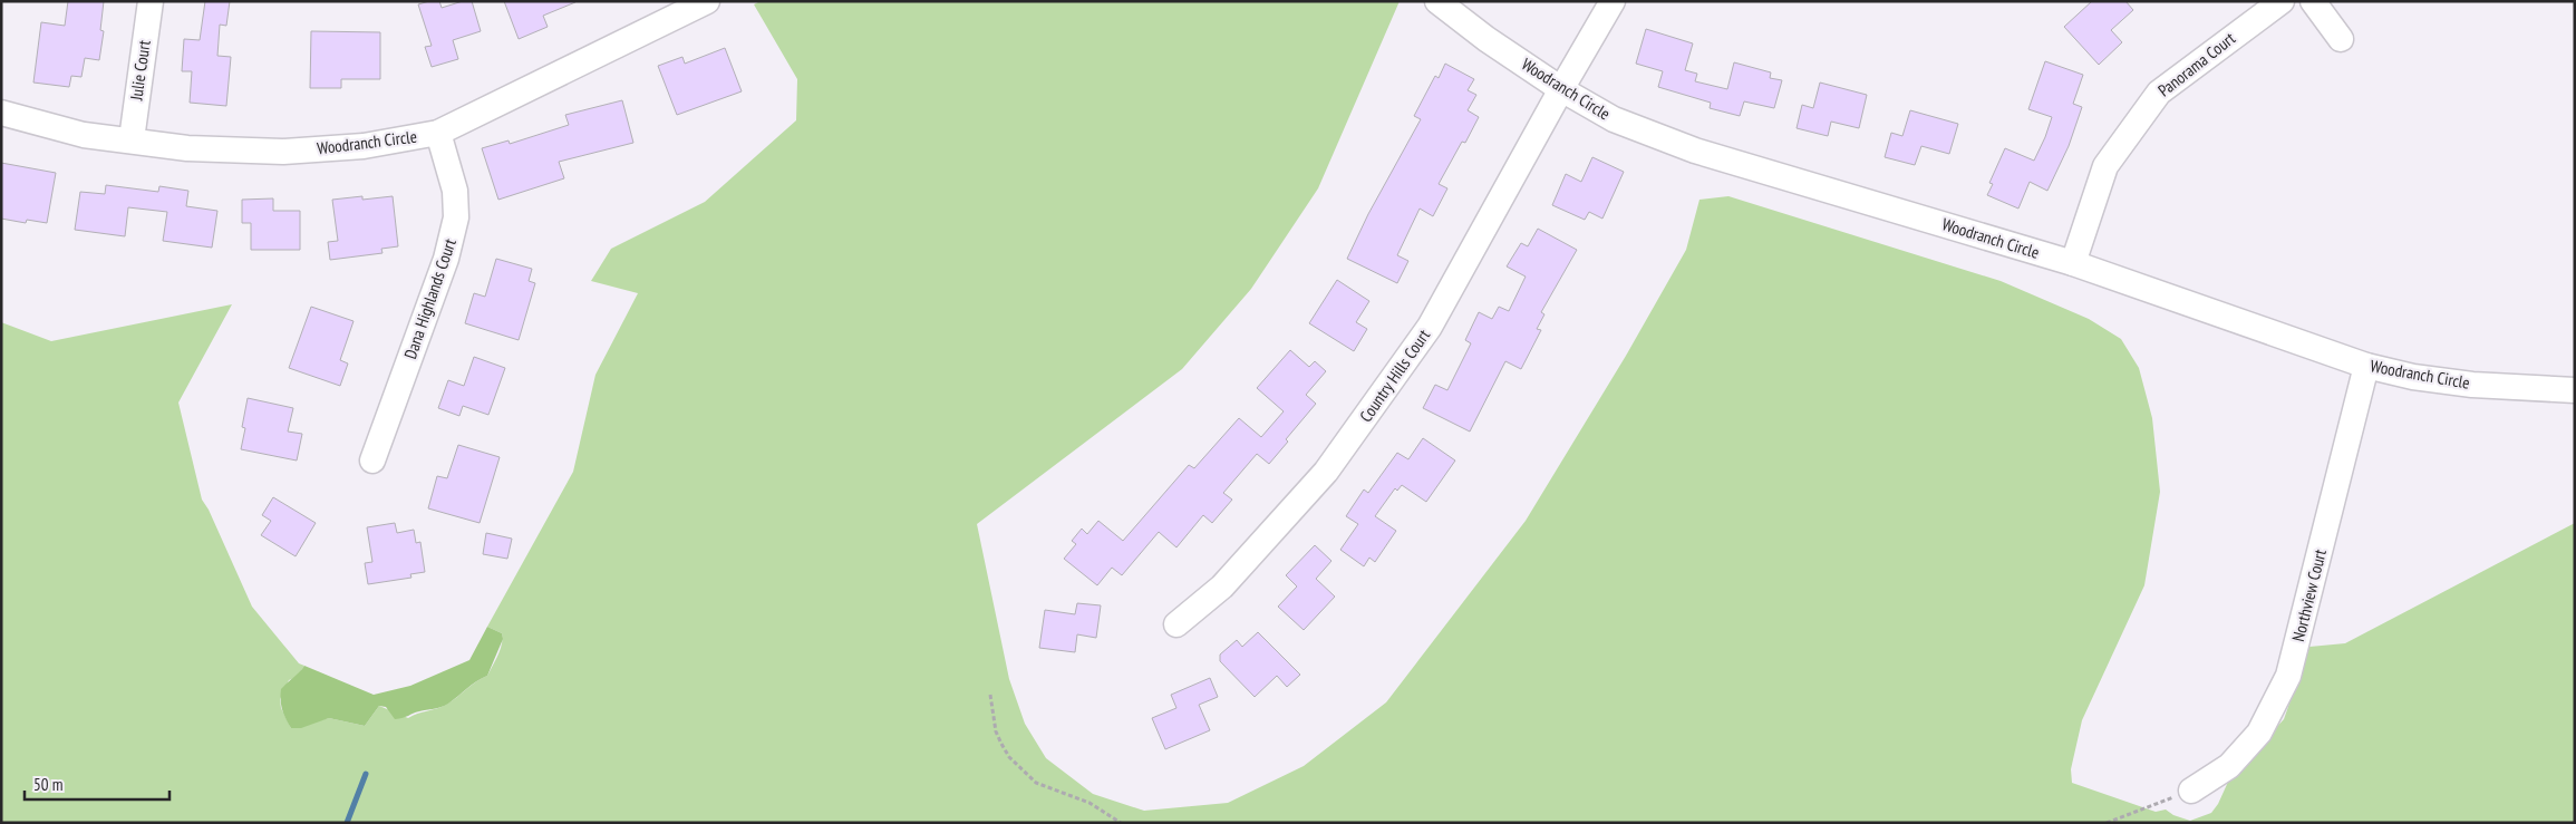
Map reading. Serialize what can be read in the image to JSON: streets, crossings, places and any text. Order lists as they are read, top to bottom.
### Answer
{
  "streets": {
    "street": [
      "Panorama Court",
      "Julie Court",
      "Woodranch Circle",
      "Dana Highlands Court",
      "Country Hills Court",
      "Northview Court"
    ]
  },
  "crossings": [
    ["Panorama Court", "Woodranch Circle"],
    ["Julie Court", "Woodranch Circle"],
    ["Woodranch Circle", "Dana Highlands Court"],
    ["Woodranch Circle", "Country Hills Court"],
    ["Woodranch Circle", "Northview Court"]
  ],
  "scale_bar": "50 m"
}
